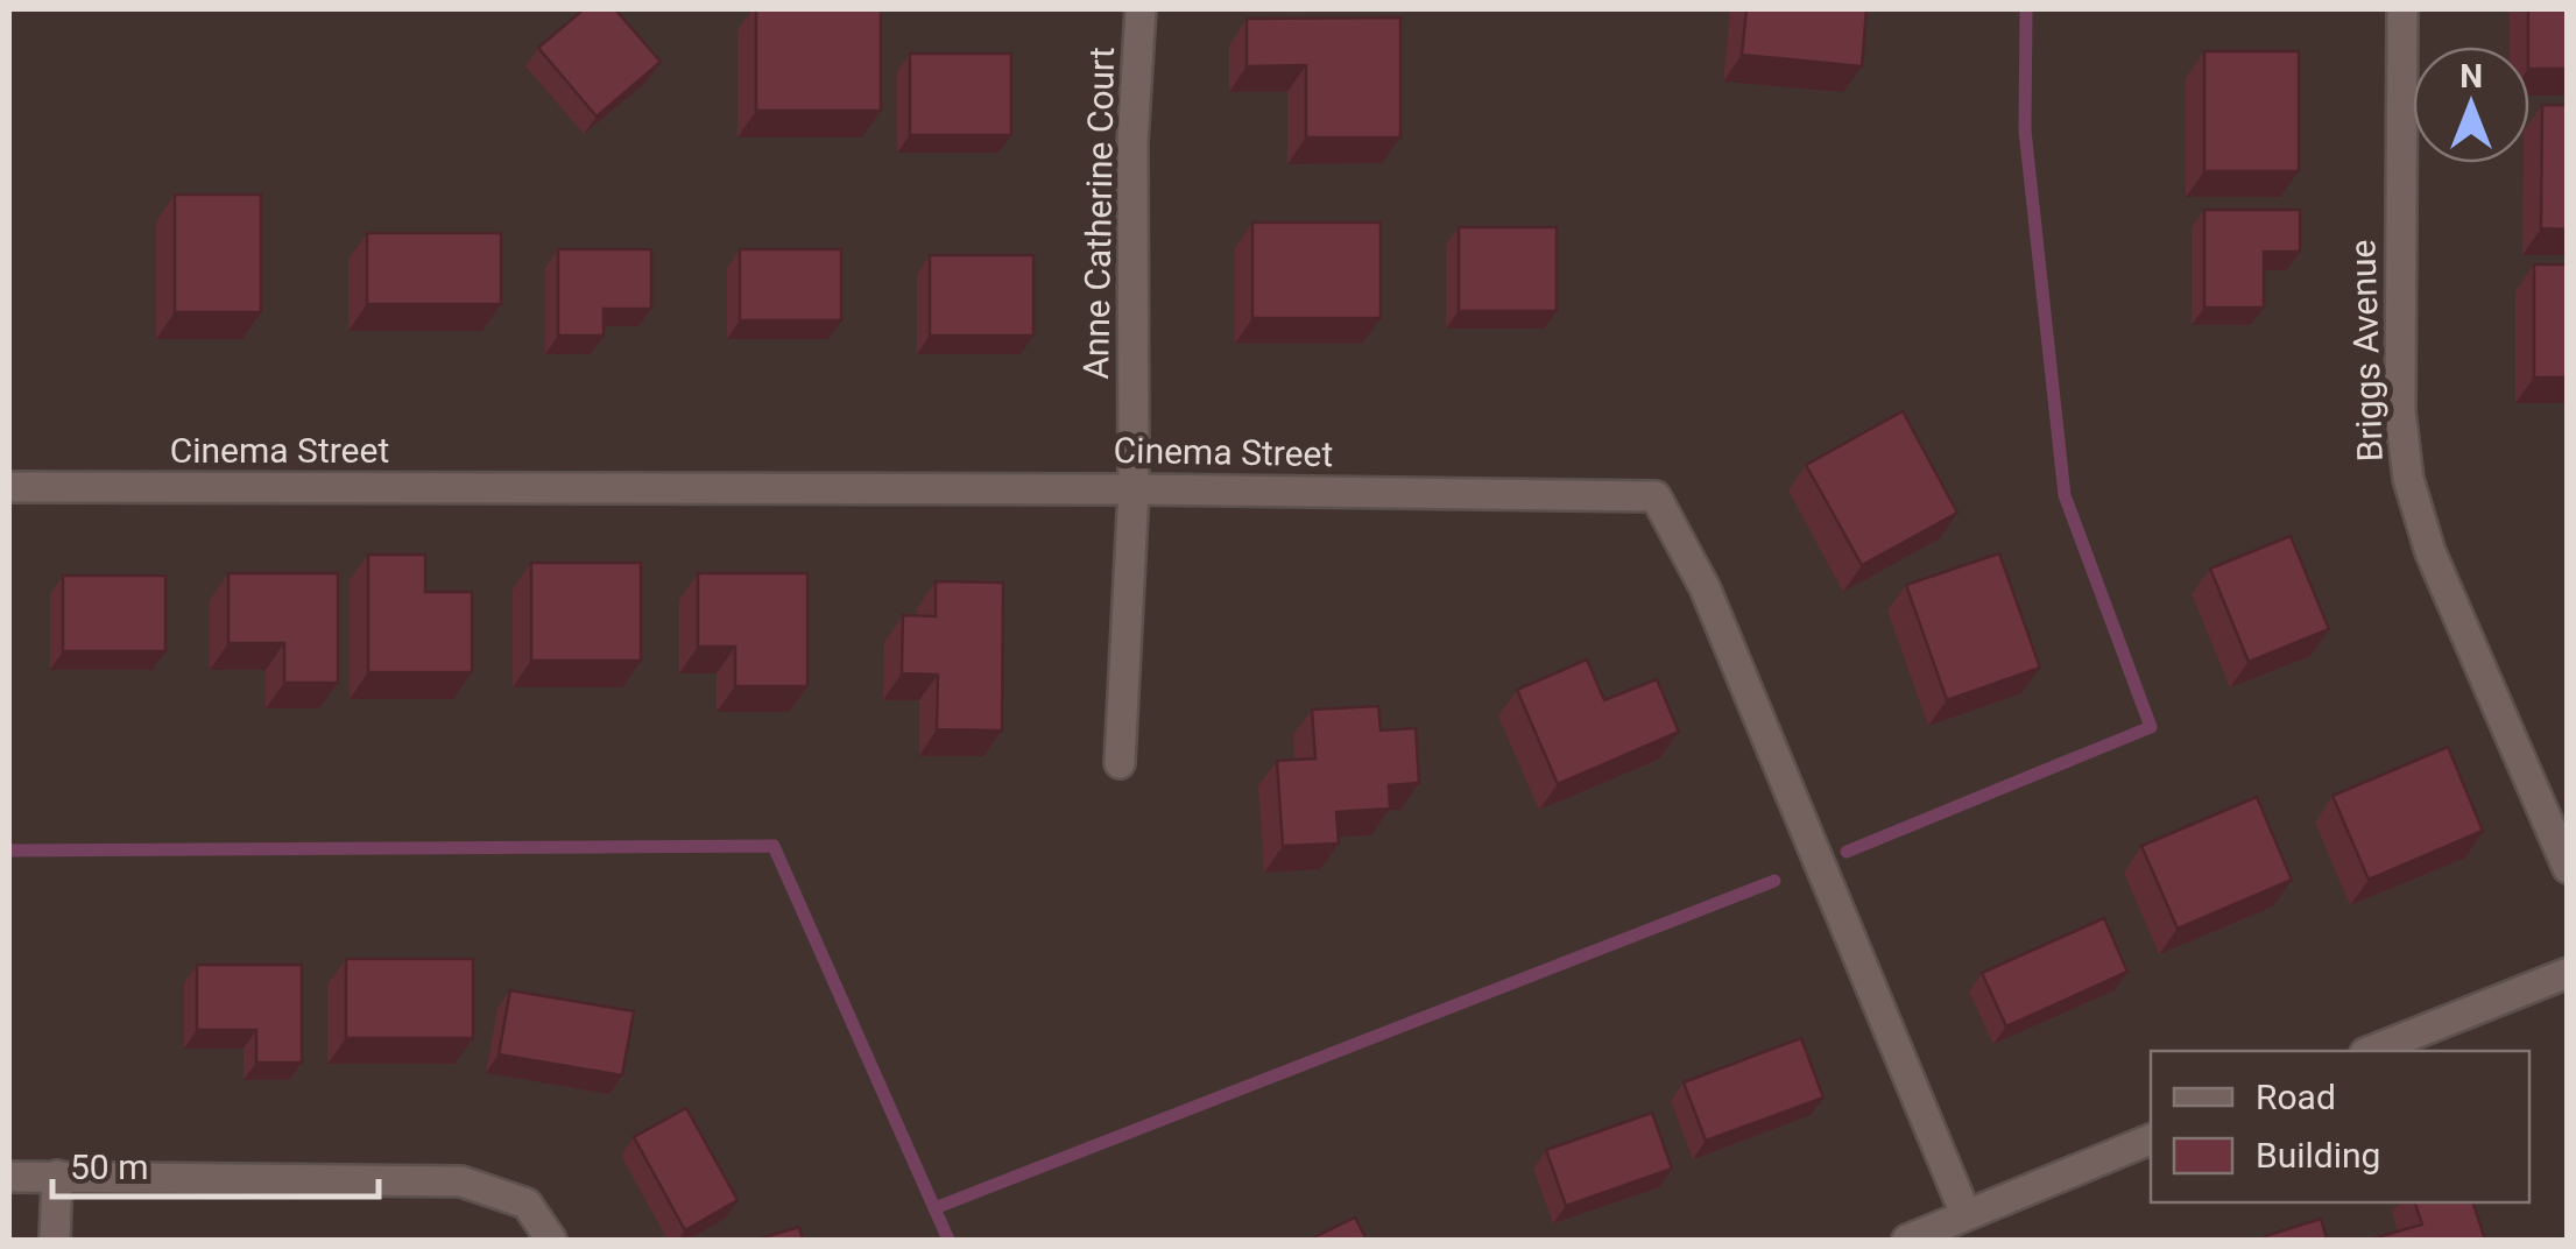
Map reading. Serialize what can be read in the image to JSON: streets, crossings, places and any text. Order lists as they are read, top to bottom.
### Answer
{
  "streets": {
    "street": ["Anne Catherine Court", "Briggs Avenue", "Cinema Street"]
  },
  "crossings": [
    ["Anne Catherine Court", "Cinema Street"]
  ],
  "legend": ["Road", "Building"],
  "scale_bar": "50 m",
  "north": "top"
}
